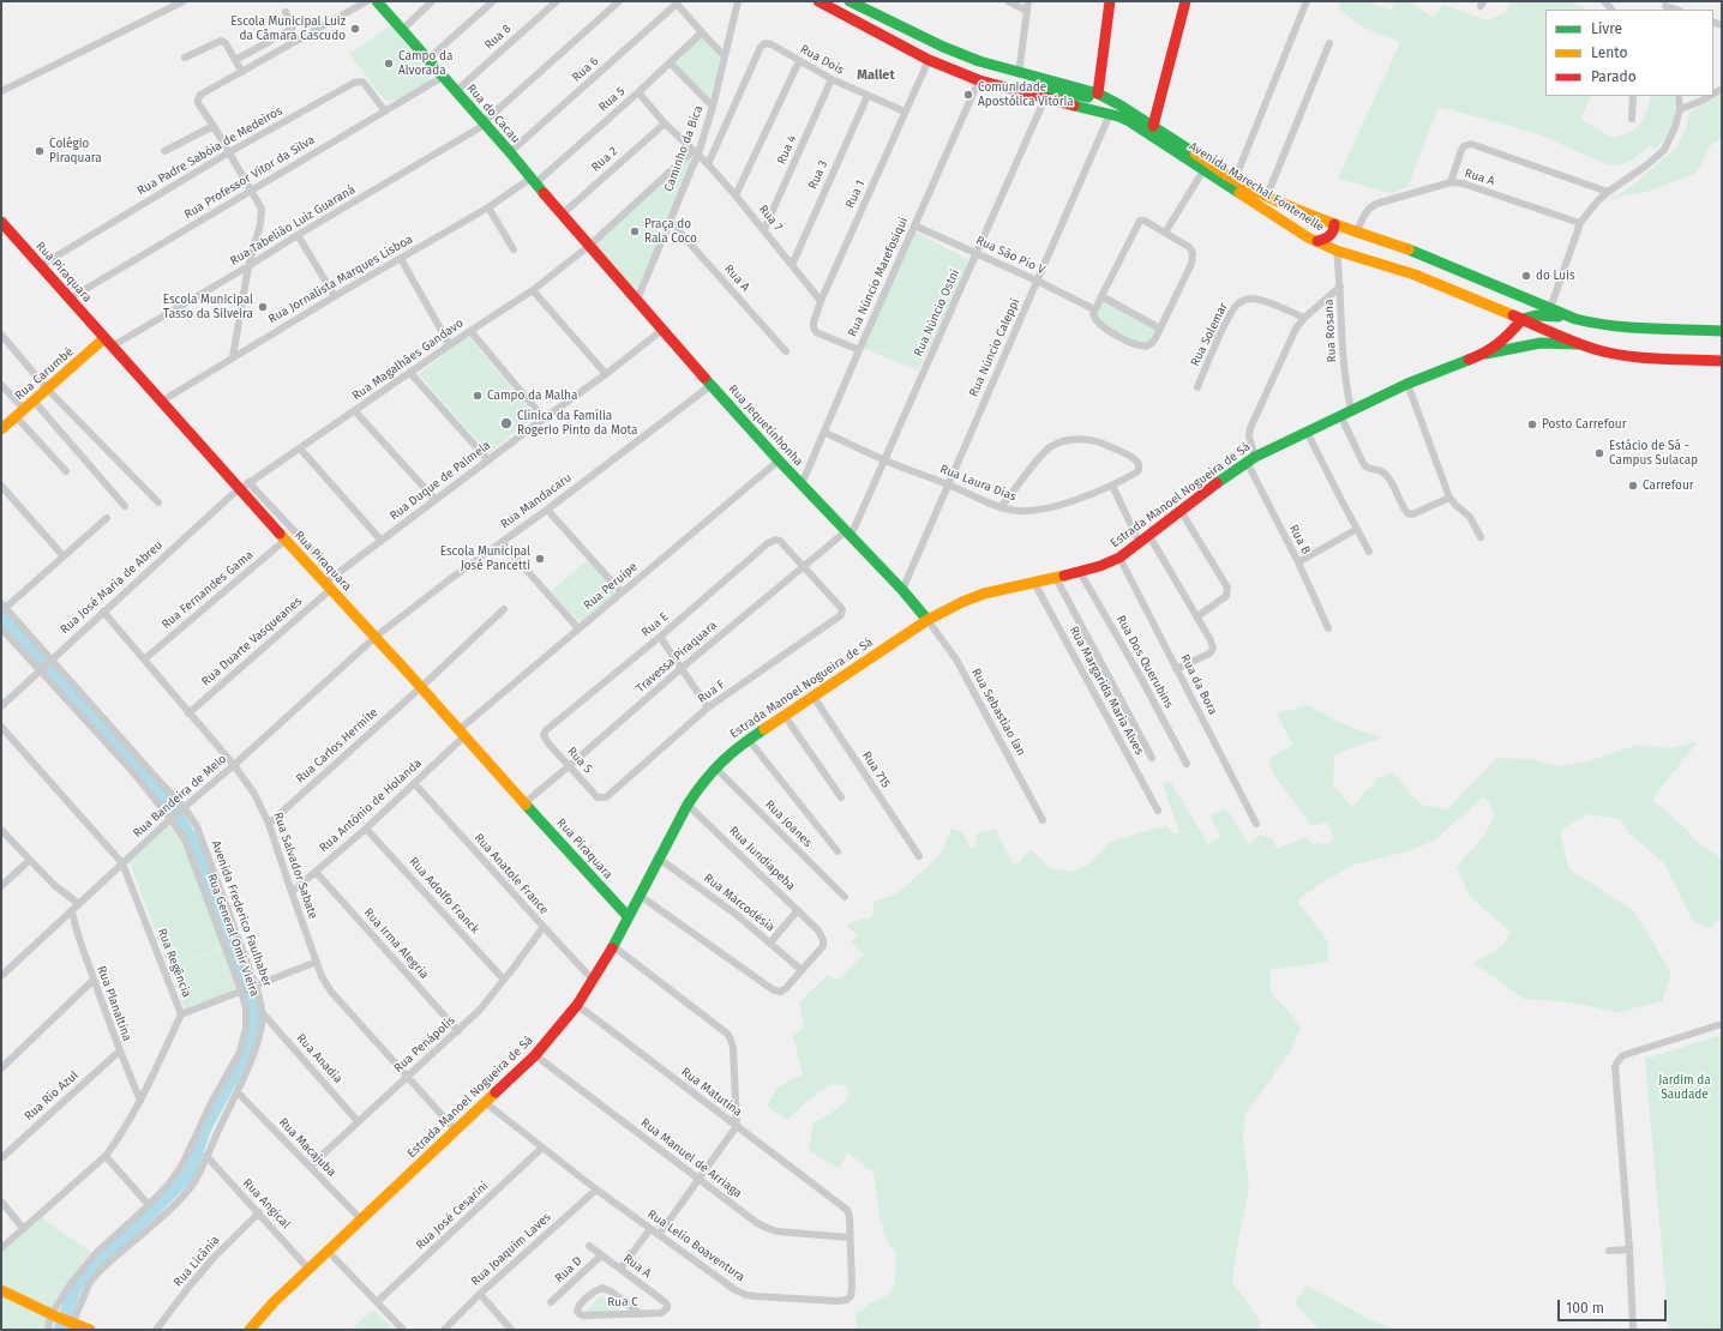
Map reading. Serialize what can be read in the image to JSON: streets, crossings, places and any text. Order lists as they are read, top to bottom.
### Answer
{
  "streets": {
    "main road": [
      "Rua do Cacau",
      "Avenida Marechal Fontenelle",
      "Rua Piraquara",
      "Rua Carumbé",
      "Rua Jequetinhonha",
      "Estrada Manoel Nogueira de Sá"
    ],
    "street": [
      "Rua 8",
      "Rua Dois",
      "Rua 6",
      "Rua 5",
      "Caminho da Bica",
      "Rua 4",
      "Rua Padre Sabóia de Medeiros",
      "Rua 2",
      "Rua 3",
      "Rua Professor Vitor da Silva",
      "Rua A",
      "Rua 1",
      "Rua 7",
      "Rua Tabelião Luiz Guaraná",
      "Rua São Pio V",
      "Rua Núncio Marefosiqui",
      "Rua Jornalista Marques Lisboa",
      "Rua Núncio Ostni",
      "Rua Rosana",
      "Rua Solemar",
      "Rua Núncio Caleppi",
      "Rua Magalhães Gandavo",
      "Rua Duque de Palmela",
      "Rua Laura Dias",
      "Rua Mandacaru",
      "Rua B",
      "Rua Peruípe",
      "Rua José Maria de Abreu",
      "Rua Fernandes Gama",
      "Rua E",
      "Rua Duarte Vasqueanes",
      "Travessa Piraquara",
      "Rua Dos Querubins",
      "Rua da Bora",
      "Rua Margarida Maria Alves",
      "Rua F",
      "Rua Sebastiao lan",
      "Rua Carlos Hermite",
      "Rua S",
      "Rua 715",
      "Rua Bandeira de Melo",
      "Rua Antônio de Holanda",
      "Rua Joanes",
      "Rua Jundiapeba",
      "Rua Salvador Sabate",
      "Rua Anatole France",
      "Rua Adolfo Franck",
      "Rua Marcodésia",
      "Avenida Frederico Faulhaber",
      "Rua General Omir Vieira",
      "Rua Irma Alegria",
      "Rua Regência",
      "Rua Planaltina",
      "Rua Penápolis",
      "Rua Anadia",
      "Rua Matutina",
      "Rua Rio Azul",
      "Rua Macajuba",
      "Rua Manuel de Arriaga",
      "Rua Angical",
      "Rua José Cesarini",
      "Rua Lelio Boaventura",
      "Rua Joaquim Laves",
      "Rua Licânia",
      "Rua D",
      "Rua C"
    ]
  },
  "crossings": [
    ["Rua 8", "Rua do Cacau"],
    ["Rua Dois", "Rua 4"],
    ["Rua Dois", "Rua 3"],
    ["Rua Dois", "Rua 1"],
    ["Rua Dois", "Rua 7"],
    ["Rua 6", "Rua do Cacau"],
    ["Rua 5", "Rua do Cacau"],
    ["Rua 5", "Rua Jornalista Marques Lisboa"],
    ["Rua do Cacau", "Rua 2"],
    ["Rua do Cacau", "Rua Professor Vitor da Silva"],
    ["Rua do Cacau", "Rua Tabelião Luiz Guaraná"],
    ["Rua do Cacau", "Rua Jornalista Marques Lisboa"],
    ["Rua do Cacau", "Rua Magalhães Gandavo"],
    ["Rua do Cacau", "Rua Jequetinhonha"],
    ["Caminho da Bica", "Rua A"],
    ["Caminho da Bica", "Rua 7"],
    ["Caminho da Bica", "Rua Jequetinhonha"],
    ["Rua 4", "Rua 7"],
    ["Rua Padre Sabóia de Medeiros", "Rua Professor Vitor da Silva"],
    ["Rua Padre Sabóia de Medeiros", "Rua Piraquara"],
    ["Rua 3", "Rua 7"],
    ["Rua Professor Vitor da Silva", "Rua Piraquara"],
    ["Rua A", "Avenida Marechal Fontenelle"],
    ["Rua A", "Rua D"],
    ["Rua A", "Rua C"],
    ["Avenida Marechal Fontenelle", "Rua 1"],
    ["Avenida Marechal Fontenelle", "Rua Núncio Marefosiqui"],
    ["Avenida Marechal Fontenelle", "Rua Núncio Ostni"],
    ["Avenida Marechal Fontenelle", "Rua Rosana"],
    ["Avenida Marechal Fontenelle", "Rua Núncio Caleppi"],
    ["Avenida Marechal Fontenelle", "Estrada Manoel Nogueira de Sá"],
    ["Rua 1", "Rua 7"],
    ["Rua 1", "Rua Núncio Marefosiqui"],
    ["Rua Tabelião Luiz Guaraná", "Rua Piraquara"],
    ["Rua Tabelião Luiz Guaraná", "Rua Carumbé"],
    ["Rua São Pio V", "Rua Núncio Marefosiqui"],
    ["Rua São Pio V", "Rua Núncio Ostni"],
    ["Rua São Pio V", "Rua Núncio Caleppi"],
    ["Rua Piraquara", "Rua Jornalista Marques Lisboa"],
    ["Rua Piraquara", "Rua Magalhães Gandavo"],
    ["Rua Piraquara", "Rua Carumbé"],
    ["Rua Piraquara", "Rua Duque de Palmela"],
    ["Rua Piraquara", "Estrada Manoel Nogueira de Sá"],
    ["Rua Piraquara", "Rua Mandacaru"],
    ["Rua Piraquara", "Rua Peruípe"],
    ["Rua Piraquara", "Rua José Maria de Abreu"],
    ["Rua Piraquara", "Rua Fernandes Gama"],
    ["Rua Piraquara", "Rua Duarte Vasqueanes"],
    ["Rua Piraquara", "Travessa Piraquara"],
    ["Rua Piraquara", "Rua Carlos Hermite"],
    ["Rua Piraquara", "Rua Bandeira de Melo"],
    ["Rua Piraquara", "Rua Antônio de Holanda"],
    ["Rua Núncio Marefosiqui", "Rua Jequetinhonha"],
    ["Rua Núncio Marefosiqui", "Rua Laura Dias"],
    ["Rua Núncio Ostni", "Rua Jequetinhonha"],
    ["Rua Núncio Ostni", "Rua Laura Dias"],
    ["Rua Núncio Ostni", "Travessa Piraquara"],
    ["Rua Rosana", "Estrada Manoel Nogueira de Sá"],
    ["Rua Rosana", "Rua B"],
    ["Rua Solemar", "Rua B"],
    ["Rua Núncio Caleppi", "Rua Jequetinhonha"],
    ["Rua Núncio Caleppi", "Rua Laura Dias"],
    ["Rua Magalhães Gandavo", "Rua Jequetinhonha"],
    ["Rua Magalhães Gandavo", "Rua José Maria de Abreu"],
    ["Rua Jequetinhonha", "Rua Duque de Palmela"],
    ["Rua Jequetinhonha", "Estrada Manoel Nogueira de Sá"],
    ["Rua Jequetinhonha", "Rua Mandacaru"],
    ["Rua Jequetinhonha", "Rua Peruípe"],
    ["Rua Jequetinhonha", "Travessa Piraquara"],
    ["Rua Jequetinhonha", "Rua Sebastiao lan"],
    ["Rua Duque de Palmela", "Rua Duarte Vasqueanes"],
    ["Estrada Manoel Nogueira de Sá", "Rua B"],
    ["Estrada Manoel Nogueira de Sá", "Rua Dos Querubins"],
    ["Estrada Manoel Nogueira de Sá", "Rua da Bora"],
    ["Estrada Manoel Nogueira de Sá", "Rua Margarida Maria Alves"],
    ["Estrada Manoel Nogueira de Sá", "Rua Sebastiao lan"],
    ["Estrada Manoel Nogueira de Sá", "Rua 715"],
    ["Estrada Manoel Nogueira de Sá", "Rua Joanes"],
    ["Estrada Manoel Nogueira de Sá", "Rua Jundiapeba"],
    ["Estrada Manoel Nogueira de Sá", "Rua Salvador Sabate"],
    ["Estrada Manoel Nogueira de Sá", "Rua Anatole France"],
    ["Estrada Manoel Nogueira de Sá", "Rua Marcodésia"],
    ["Estrada Manoel Nogueira de Sá", "Rua Matutina"],
    ["Estrada Manoel Nogueira de Sá", "Rua Macajuba"],
    ["Estrada Manoel Nogueira de Sá", "Rua Manuel de Arriaga"],
    ["Estrada Manoel Nogueira de Sá", "Rua Angical"],
    ["Estrada Manoel Nogueira de Sá", "Rua Lelio Boaventura"],
    ["Rua Mandacaru", "Rua Bandeira de Melo"],
    ["Rua Peruípe", "Rua Antônio de Holanda"],
    ["Rua José Maria de Abreu", "Rua Salvador Sabate"],
    ["Rua José Maria de Abreu", "Avenida Frederico Faulhaber"],
    ["Rua José Maria de Abreu", "Rua General Omir Vieira"],
    ["Rua Fernandes Gama", "Rua Salvador Sabate"],
    ["Rua E", "Travessa Piraquara"],
    ["Rua E", "Rua F"],
    ["Rua E", "Rua S"],
    ["Rua Duarte Vasqueanes", "Rua Salvador Sabate"],
    ["Travessa Piraquara", "Rua F"],
    ["Travessa Piraquara", "Rua S"],
    ["Rua F", "Rua S"],
    ["Rua Carlos Hermite", "Rua Salvador Sabate"],
    ["Rua Bandeira de Melo", "Rua Salvador Sabate"],
    ["Rua Bandeira de Melo", "Avenida Frederico Faulhaber"],
    ["Rua Bandeira de Melo", "Rua General Omir Vieira"],
    ["Rua Bandeira de Melo", "Rua Regência"],
    ["Rua Bandeira de Melo", "Rua Planaltina"],
    ["Rua Antônio de Holanda", "Rua Salvador Sabate"],
    ["Rua Antônio de Holanda", "Rua Anatole France"],
    ["Rua Antônio de Holanda", "Rua Adolfo Franck"],
    ["Rua Antônio de Holanda", "Rua Irma Alegria"],
    ["Rua Jundiapeba", "Rua Marcodésia"],
    ["Rua Salvador Sabate", "Rua Penápolis"],
    ["Rua Anatole France", "Rua Penápolis"],
    ["Rua Adolfo Franck", "Rua Penápolis"],
    ["Avenida Frederico Faulhaber", "Rua General Omir Vieira"],
    ["Avenida Frederico Faulhaber", "Rua Anadia"],
    ["Avenida Frederico Faulhaber", "Rua Macajuba"],
    ["Avenida Frederico Faulhaber", "Rua Angical"],
    ["Rua Irma Alegria", "Rua Penápolis"],
    ["Rua Regência", "Rua Planaltina"],
    ["Rua Planaltina", "Rua Rio Azul"],
    ["Rua Penápolis", "Rua Anadia"],
    ["Rua Penápolis", "Rua Macajuba"],
    ["Rua Matutina", "Rua Lelio Boaventura"],
    ["Rua Manuel de Arriaga", "Rua Lelio Boaventura"],
    ["Rua Angical", "Rua Licânia"],
    ["Rua José Cesarini", "Rua Lelio Boaventura"],
    ["Rua Lelio Boaventura", "Rua Joaquim Laves"]
  ],
  "districts": ["Mallet"],
  "parks": ["Jardim da Saudade"],
  "places": [
    "Escola Municipal Luiz da Câmara Cascudo",
    "Campo da Alvorada",
    "Comunidade Apostólica Vitória",
    "Colégio Piraquara",
    "Praça do Rala Coco",
    "do Luis",
    "Escola Municipal Tasso da Silveira",
    "Campo da Malha",
    "Clínica da Família Rogerio Pinto da Mota",
    "Posto Carrefour",
    "Estácio de Sá - Campus Sulacap",
    "Carrefour",
    "Escola Municipal José Pancetti"
  ],
  "legend": ["Livre", "Lento", "Parado"],
  "scale_bar": "100 m"
}
